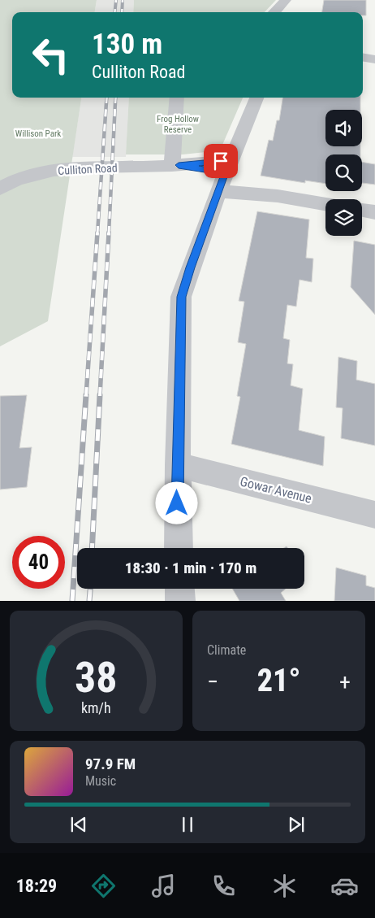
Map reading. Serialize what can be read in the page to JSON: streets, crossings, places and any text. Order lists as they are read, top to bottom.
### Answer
{
  "streets": {
    "street": ["Culliton Road", "Gowar Avenue"]
  },
  "parks": ["Frog Hollow Reserve", "Willison Park"],
  "page": {
    "turn": ["130 m", "Culliton Road"],
    "limit": "40",
    "trip": "18:30 · 1 min · 170 m",
    "tile": "Climate",
    "heat": ["−", "21°", "+"],
    "song": ["97.9 FM", "Music"],
    "tabs": "18:29",
    "gauge": ["38", "km/h"]
  }
}
